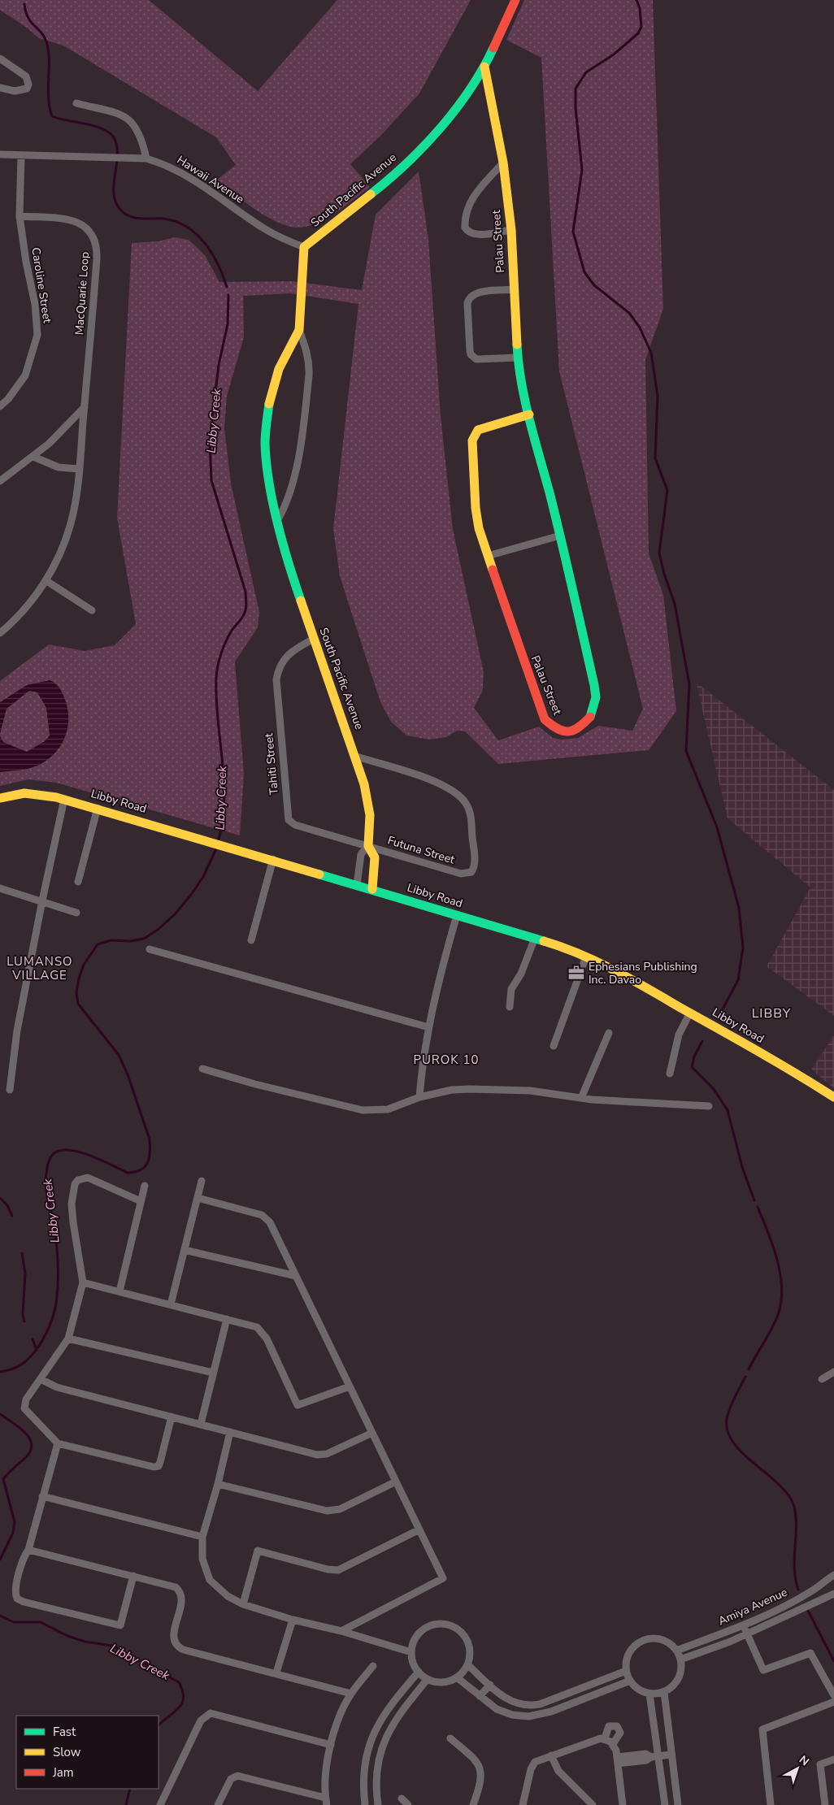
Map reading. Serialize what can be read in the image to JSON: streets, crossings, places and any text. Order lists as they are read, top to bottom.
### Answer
{
  "streets": {
    "street": [
      "Hawaii Avenue",
      "South Pacific Avenue",
      "Palau Street",
      "Caroline Street",
      "MacQuarie Loop",
      "Tahiti Street",
      "Libby Road",
      "Futuna Street",
      "Amiya Avenue"
    ]
  },
  "crossings": [
    ["Hawaii Avenue", "South Pacific Avenue"],
    ["Hawaii Avenue", "Caroline Street"],
    ["South Pacific Avenue", "Palau Street"],
    ["South Pacific Avenue", "Tahiti Street"],
    ["South Pacific Avenue", "Libby Road"],
    ["South Pacific Avenue", "Futuna Street"],
    ["Caroline Street", "MacQuarie Loop"],
    ["Tahiti Street", "Futuna Street"]
  ],
  "districts": ["LUMANSO VILLAGE", "LIBBY", "PUROK 10"],
  "water": ["Libby Creek"],
  "places": {
    "office": ["Ephesians Publishing Inc. Davao"]
  },
  "legend": ["Fast", "Slow", "Jam"],
  "north": "top right"
}
